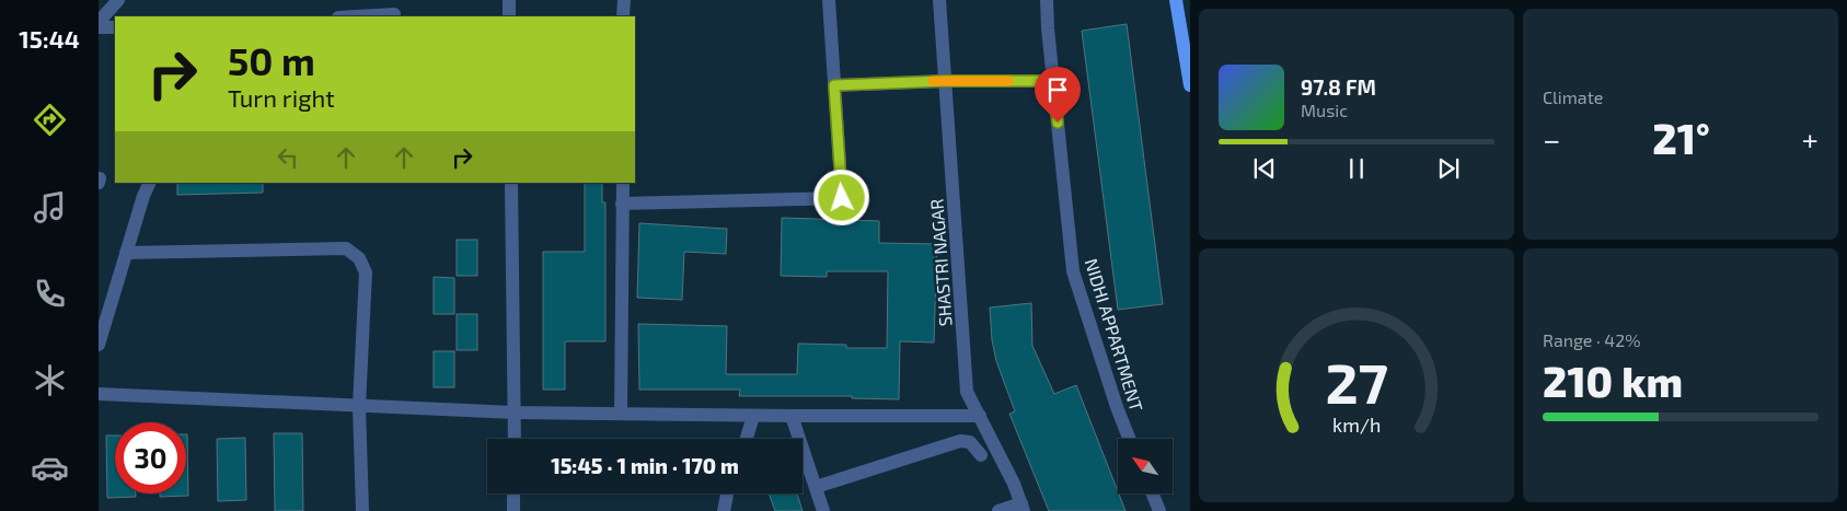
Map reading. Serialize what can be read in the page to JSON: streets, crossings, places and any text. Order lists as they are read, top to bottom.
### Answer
{
  "streets": {
    "street": ["SHASTRI NAGAR", "NIDHI APPARTMENT"]
  },
  "north": "top left",
  "page": {
    "tabs": "15:44",
    "tile": [
      "Climate",
      ["Range · 42%", "210 km"]
    ],
    "turn": ["50 m", "Turn right"],
    "song": ["97.8 FM", "Music"],
    "heat": ["−", "21°", "+"],
    "limit": "30",
    "trip": "15:45 · 1 min · 170 m",
    "gauge": ["27", "km/h"]
  }
}
